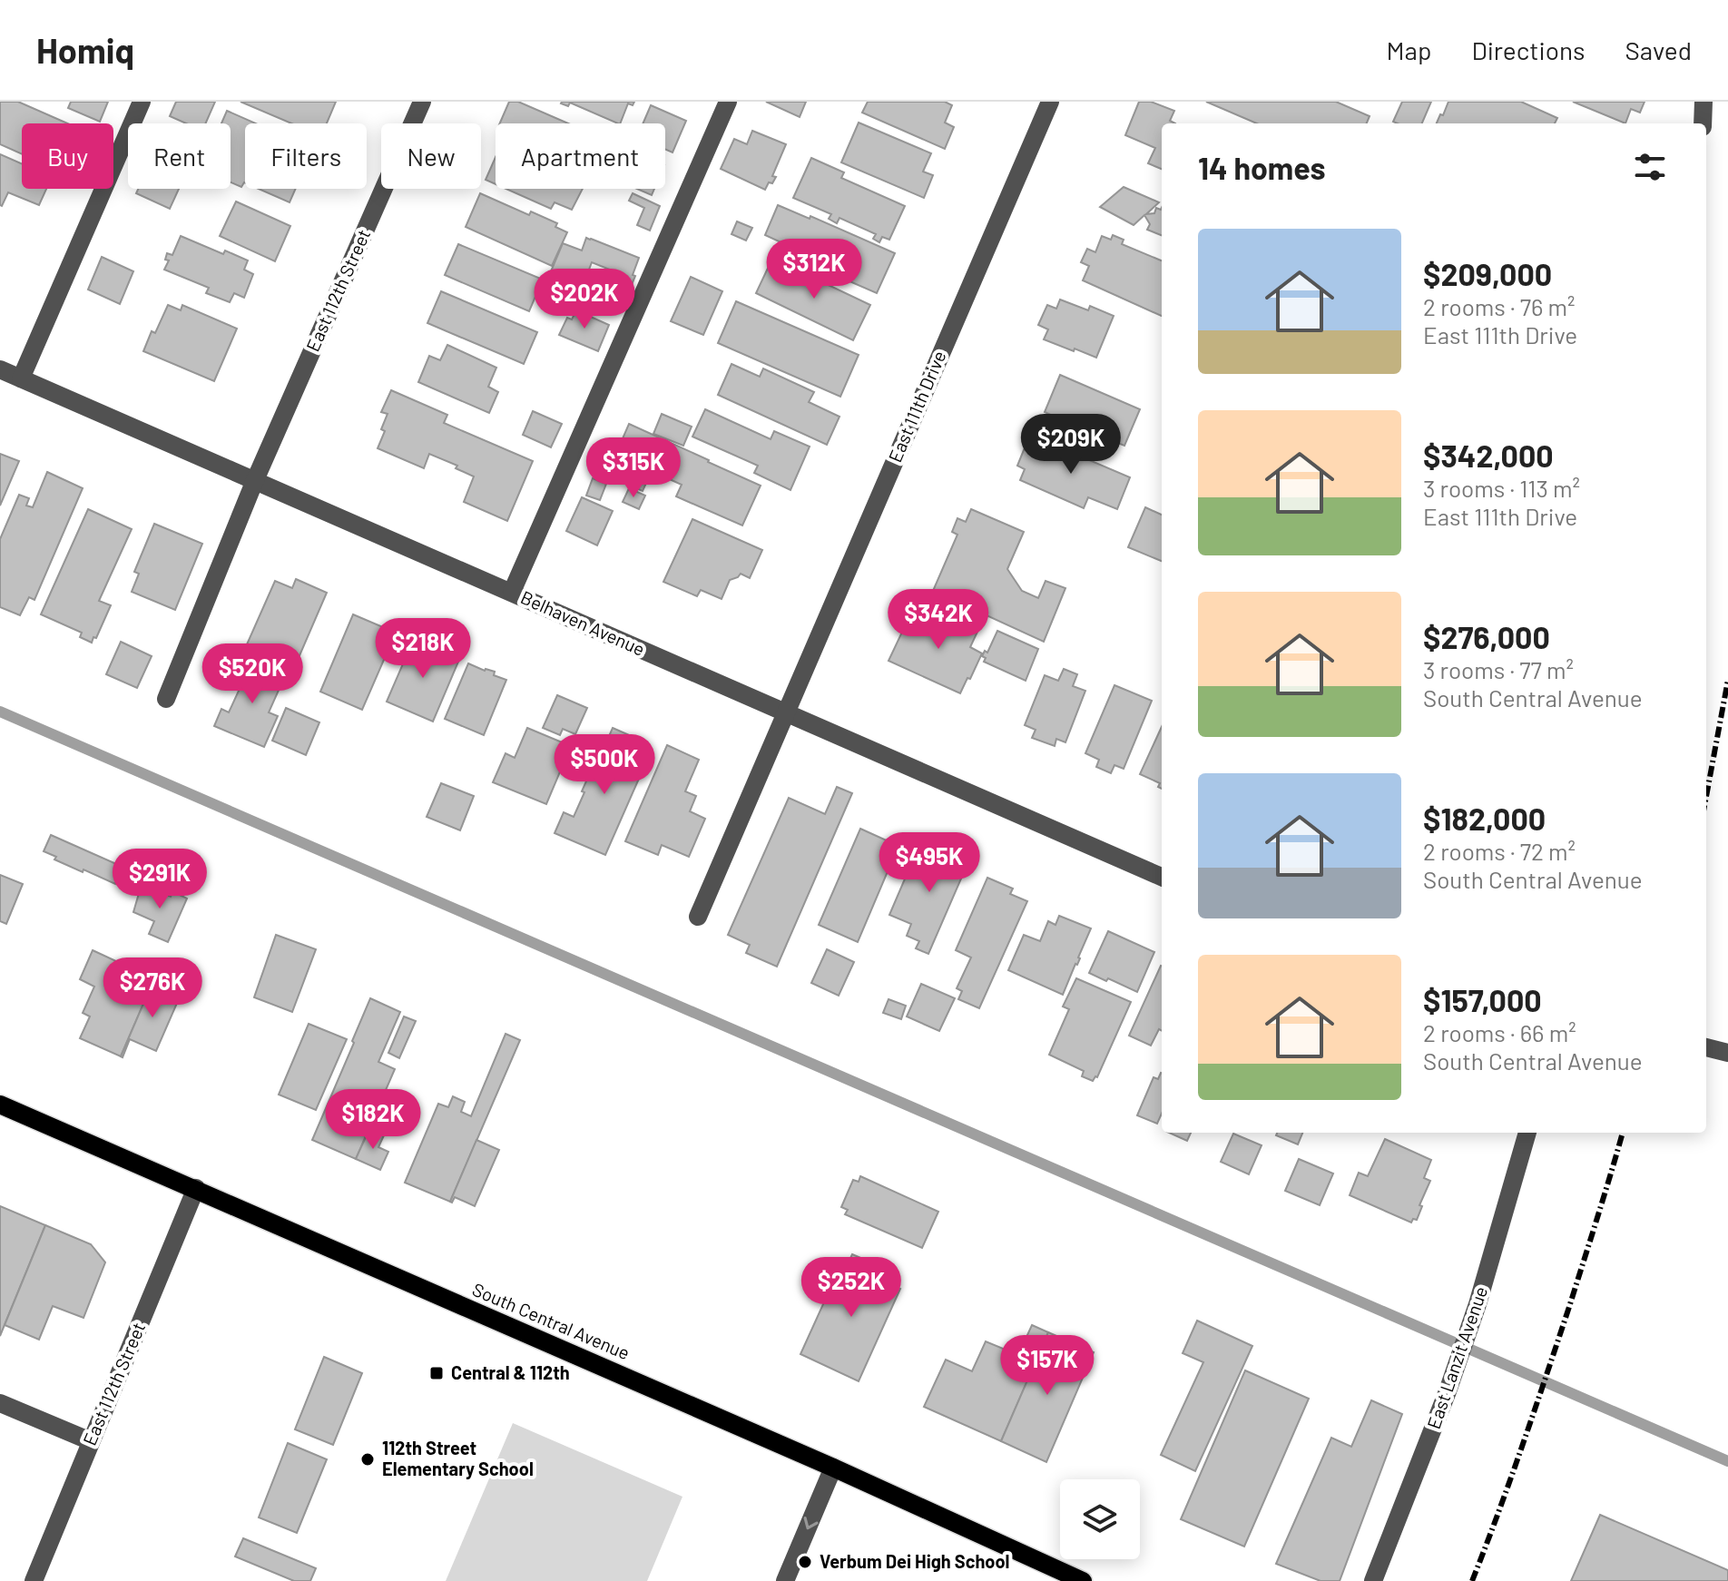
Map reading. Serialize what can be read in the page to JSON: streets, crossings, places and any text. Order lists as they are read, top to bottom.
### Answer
{
  "streets": {
    "main road": ["South Central Avenue"],
    "street": [
      "East 112th Street",
      "East 111th Drive",
      "Belhaven Avenue",
      "East Lanzit Avenue"
    ]
  },
  "crossings": [
    ["East 112th Street", "Belhaven Avenue"],
    ["East 112th Street", "South Central Avenue"],
    ["East 111th Drive", "Belhaven Avenue"]
  ],
  "places": {
    "transit": ["Central & 112th"],
    "other": ["112th Street Elementary School", "Verbum Dei High School"]
  },
  "page": {
    "header": "Homiq",
    "nav": ["Map", "Directions", "Saved"],
    "chip": [
      "Buy",
      "Rent",
      "Filters",
      "New",
      "Apartment"
    ],
    "heading": "14 homes",
    "list": [
      {
        "name": "$209,000",
        "note": "2 rooms · 76 m² · East 111th Drive"
      },
      {
        "name": "$342,000",
        "note": "3 rooms · 113 m² · East 111th Drive"
      },
      {
        "name": "$276,000",
        "note": "3 rooms · 77 m² · South Central Avenue"
      },
      {
        "name": "$182,000",
        "note": "2 rooms · 72 m² · South Central Avenue"
      },
      {
        "name": "$157,000",
        "note": "2 rooms · 66 m² · South Central Avenue"
      }
    ],
    "price": [
      "$312K",
      "$202K",
      "$209K",
      "$315K",
      "$342K",
      "$218K",
      "$520K",
      "$500K",
      "$495K",
      "$291K",
      "$276K",
      "$182K",
      "$252K",
      "$157K"
    ]
  }
}
